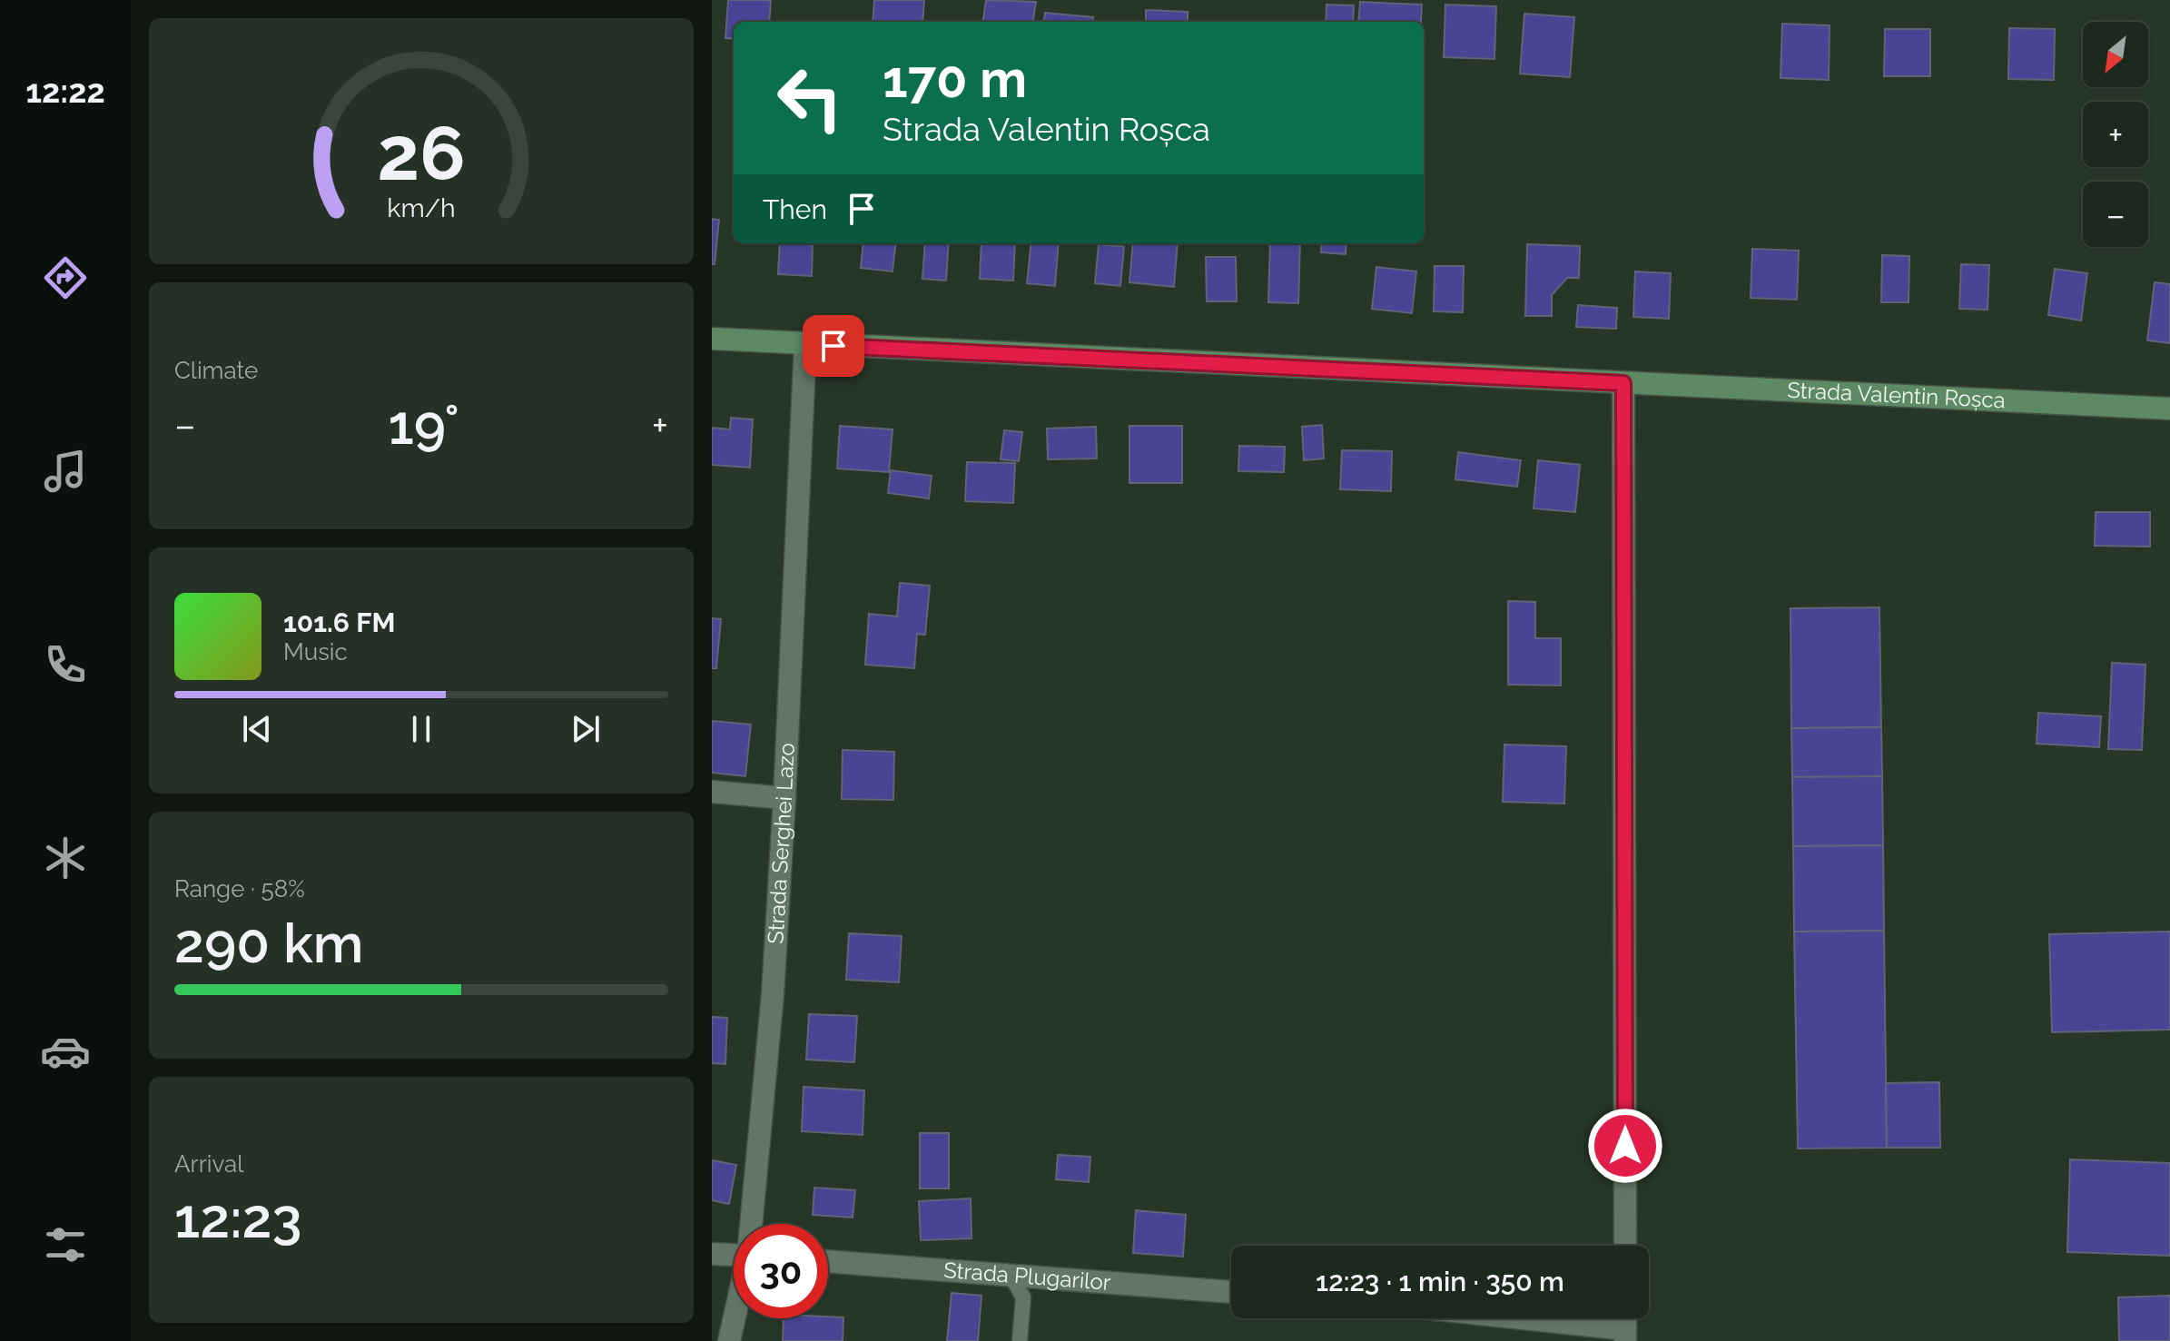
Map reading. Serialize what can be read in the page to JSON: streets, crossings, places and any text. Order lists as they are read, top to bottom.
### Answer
{
  "streets": {
    "main road": ["Strada Valentin Roșca"],
    "street": ["Strada Serghei Lazo", "Strada Plugarilor"]
  },
  "crossings": [
    ["Strada Valentin Roșca", "Strada Serghei Lazo"]
  ],
  "north": "bottom left",
  "page": {
    "tabs": "12:22",
    "map_buttons": ["+", "−"],
    "turn": ["170 m", "Strada Valentin Roșca"],
    "then": "Then",
    "tile": [
      "Climate",
      ["Range · 58%", "290 km"],
      ["Arrival", "12:23"]
    ],
    "heat": ["−", "19°", "+"],
    "song": ["101.6 FM", "Music"],
    "limit": "30",
    "trip": "12:23 · 1 min · 350 m",
    "gauge": ["26", "km/h"]
  }
}
